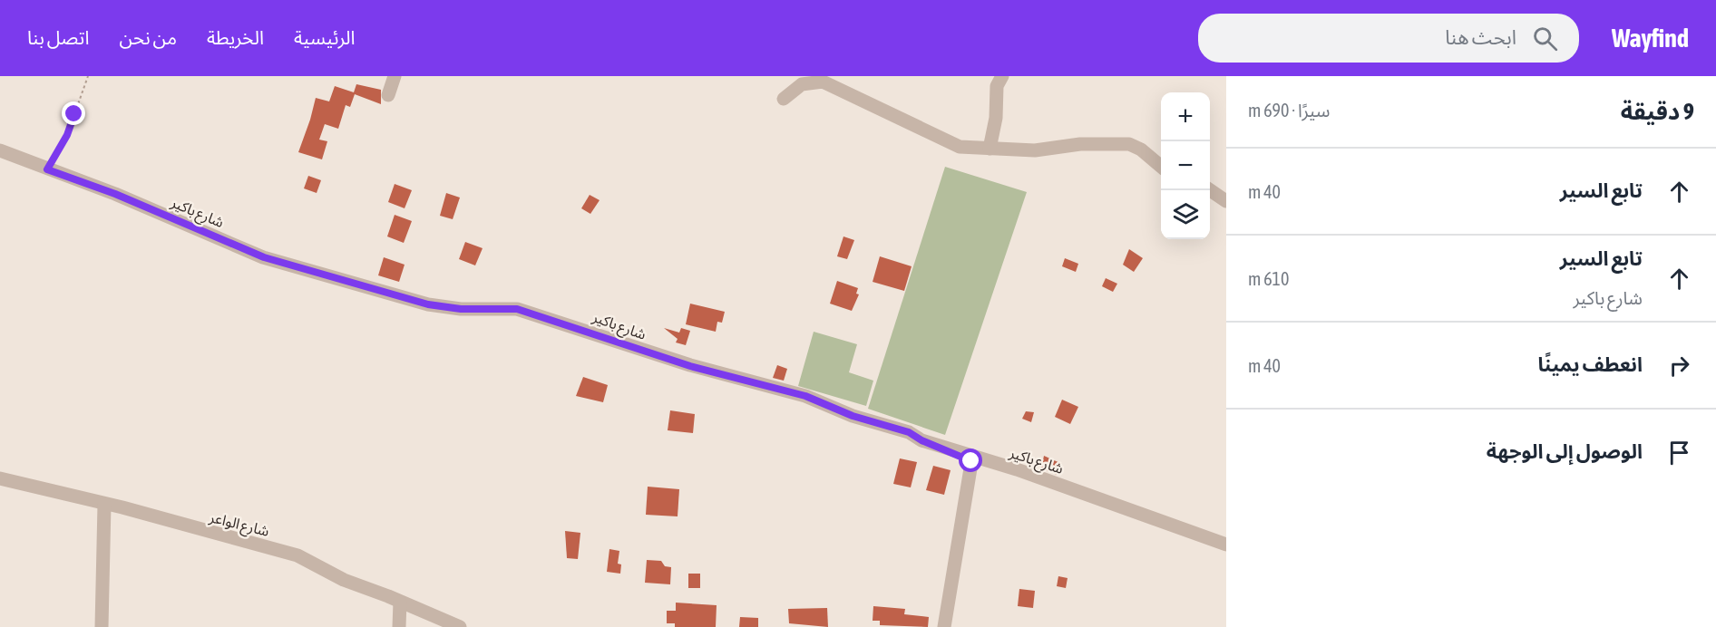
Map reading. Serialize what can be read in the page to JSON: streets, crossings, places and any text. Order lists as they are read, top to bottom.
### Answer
{
  "streets": {
    "street": ["شارع باكير", "شارع الواعر"]
  },
  "page": {
    "header": "Wayfind",
    "search": "ابحث هنا",
    "nav": [
      "الرئيسية",
      "الخريطة",
      "من نحن",
      "اتصل بنا"
    ],
    "heading": ["9 دقيقة", "سيرًا · 690 m"],
    "map_buttons": ["+", "−"],
    "list": [
      ["تابع السير", "40 m"],
      ["تابع السير", "شارع باكير", "610 m"],
      ["انعطف يمينًا", "40 m"],
      "الوصول إلى الوجهة"
    ]
  }
}
